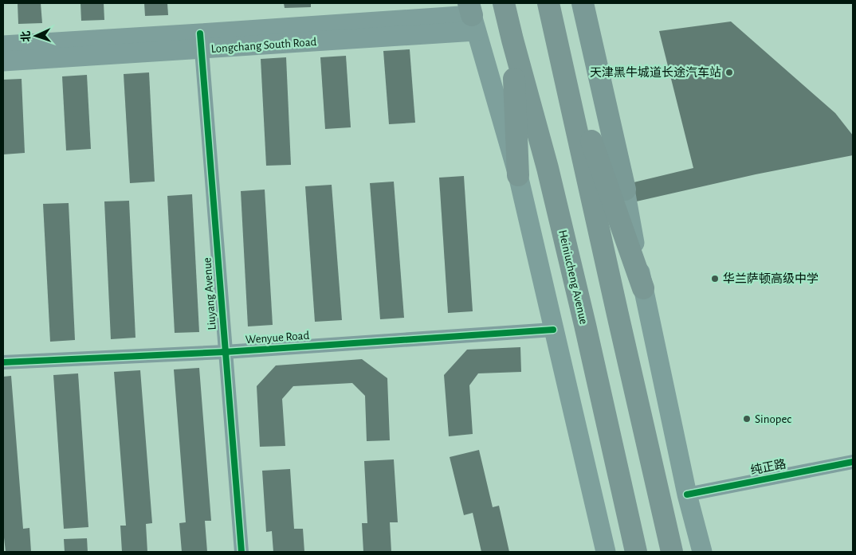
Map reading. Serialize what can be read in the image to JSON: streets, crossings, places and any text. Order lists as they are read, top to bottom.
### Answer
{
  "streets": {
    "highway": ["Heiniucheng Avenue"],
    "main road": ["Longchang South Road"],
    "street": ["Liuyang Avenue", "Wenyue Road", "纯正路"]
  },
  "crossings": [
    ["Longchang South Road", "Liuyang Avenue"],
    ["Liuyang Avenue", "Wenyue Road"]
  ],
  "places": ["天津黑牛城道长途汽车站", "华兰萨顿高级中学", "Sinopec"],
  "north": "left"
}
